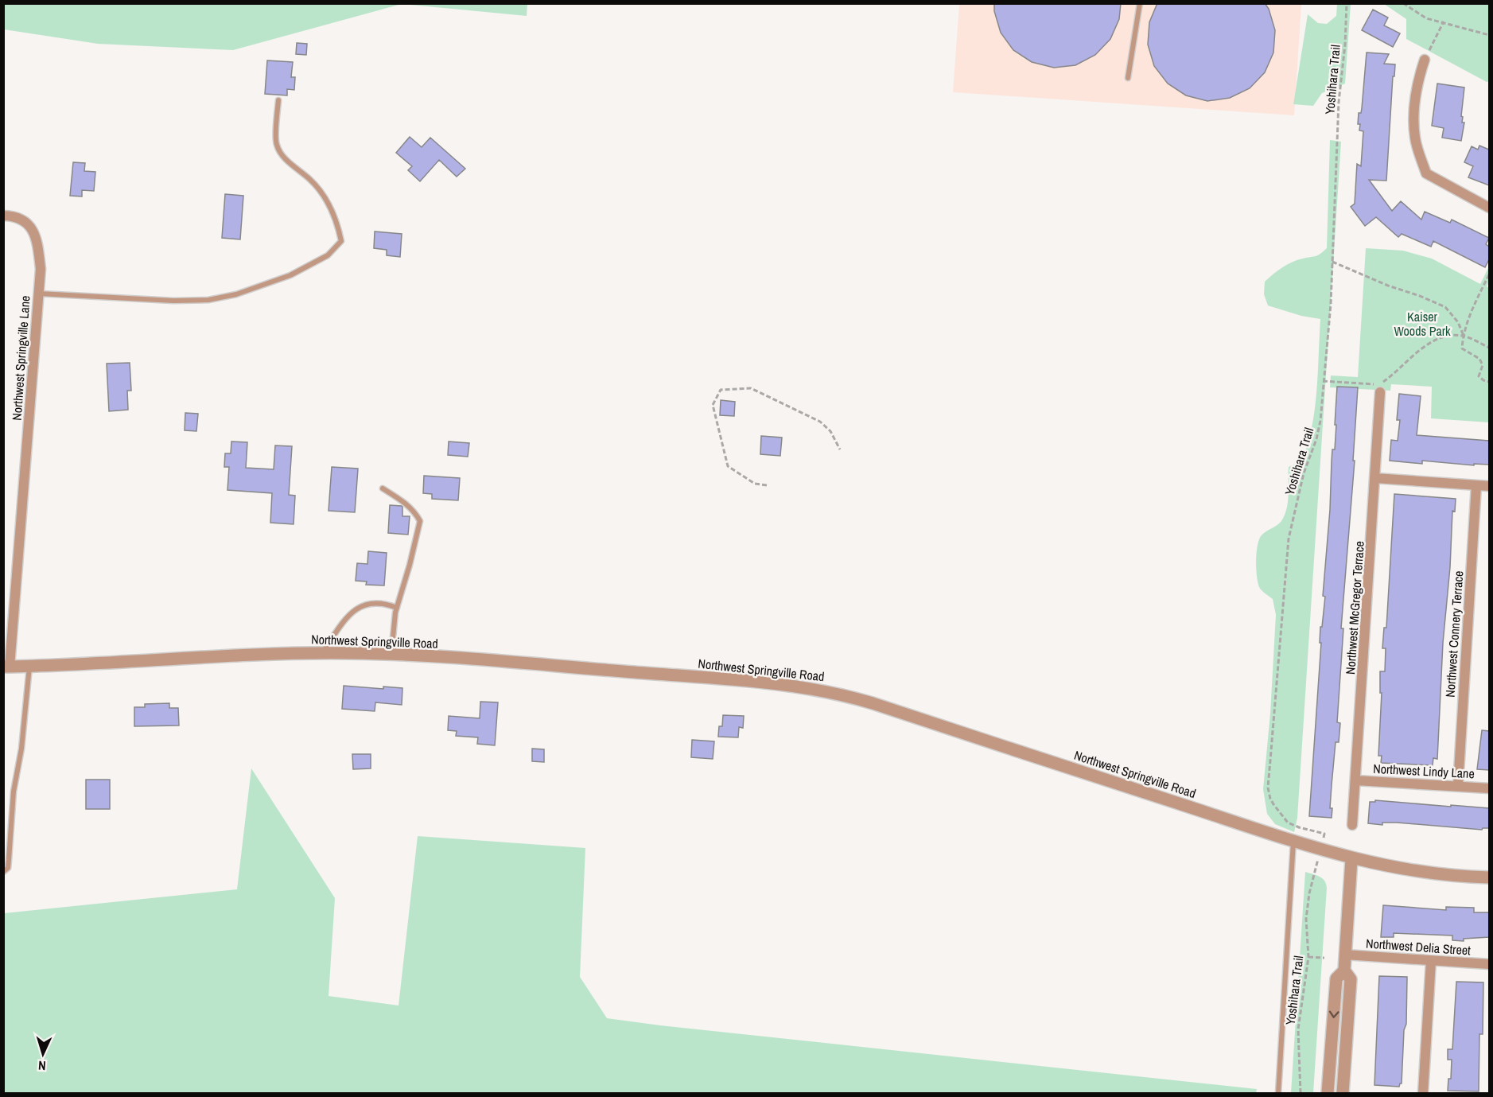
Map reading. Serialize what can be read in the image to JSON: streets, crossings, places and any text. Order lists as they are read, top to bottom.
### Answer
{
  "streets": {
    "street": [
      "Northwest Springville Lane",
      "Northwest McGregor Terrace",
      "Northwest Connery Terrace",
      "Northwest Springville Road",
      "Northwest Lindy Lane",
      "Northwest Delia Street"
    ],
    "path": ["Yoshihara Trail"]
  },
  "crossings": [
    ["Northwest Springville Lane", "Northwest Springville Road"],
    ["Northwest McGregor Terrace", "Northwest Lindy Lane"],
    ["Northwest Connery Terrace", "Northwest Lindy Lane"]
  ],
  "parks": ["Kaiser Woods Park"],
  "north": "bottom"
}
